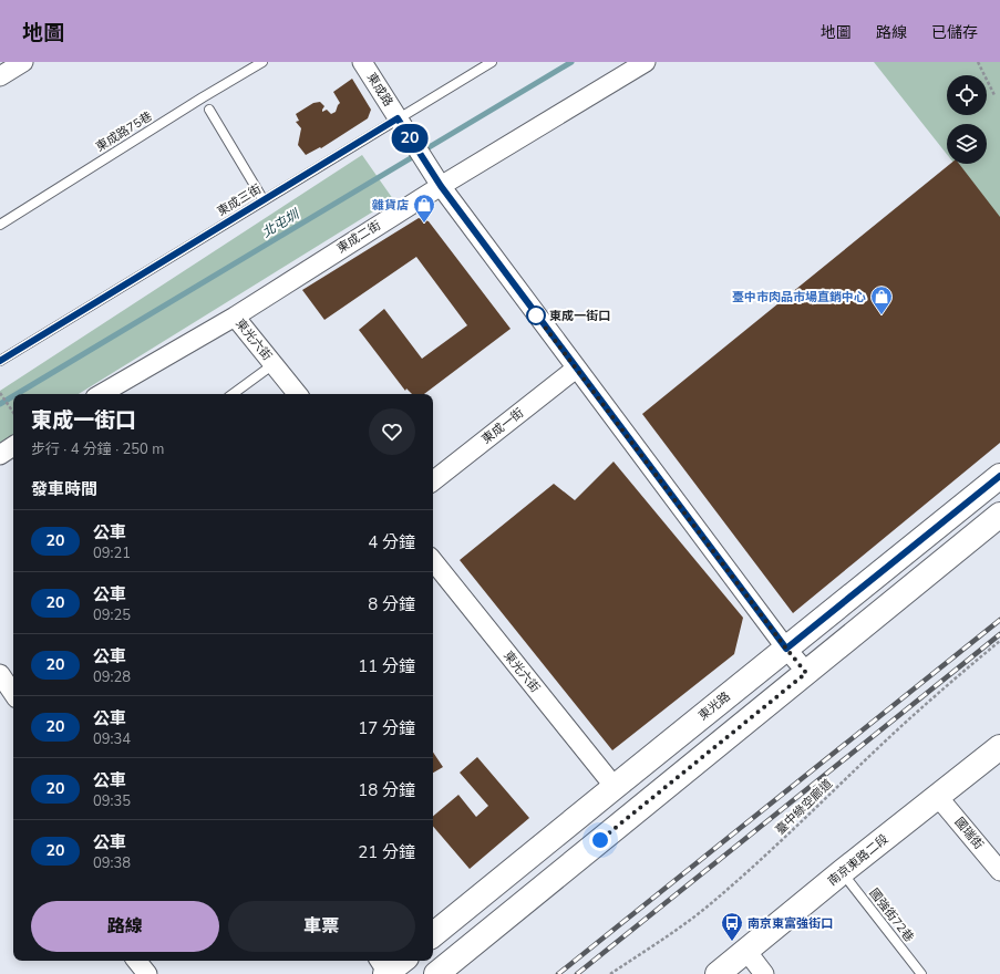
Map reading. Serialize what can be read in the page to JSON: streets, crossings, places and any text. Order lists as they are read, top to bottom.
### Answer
{
  "streets": {
    "street": [
      "東成路",
      "東成二街",
      "東光六街",
      "東成一街",
      "東光路",
      "國瑞街",
      "南京東路二段"
    ],
    "lane": ["東成路75巷", "東成三街", "國強街72巷"],
    "path": ["臺中綠空廊道"]
  },
  "crossings": [
    ["東成路", "東成三街"],
    ["東成路", "東成二街"],
    ["東成二街", "東光六街"],
    ["東光六街", "東光路"],
    ["國瑞街", "南京東路二段"],
    ["南京東路二段", "國強街72巷"]
  ],
  "water": ["北屯圳"],
  "places": {
    "shop": ["雜貨店", "臺中市肉品市場直銷中心"],
    "other": ["東成一街口"],
    "bus stop": ["南京東富強街口"]
  },
  "lines": ["bus line 20"],
  "page": {
    "header": "地圖",
    "nav": ["地圖", "路線", "已儲存"],
    "on_map": "20",
    "heading": [
      ["東成一街口", "步行 · 4 分鐘 · 250 m"],
      "發車時間"
    ],
    "list": [
      {
        "mark": "20",
        "name": "公車",
        "note": "09:21",
        "value": "4 分鐘"
      },
      {
        "mark": "20",
        "name": "公車",
        "note": "09:25",
        "value": "8 分鐘"
      },
      {
        "mark": "20",
        "name": "公車",
        "note": "09:28",
        "value": "11 分鐘"
      },
      {
        "mark": "20",
        "name": "公車",
        "note": "09:34",
        "value": "17 分鐘"
      },
      {
        "mark": "20",
        "name": "公車",
        "note": "09:35",
        "value": "18 分鐘"
      },
      {
        "mark": "20",
        "name": "公車",
        "note": "09:38",
        "value": "21 分鐘"
      }
    ],
    "buttons": ["路線", "車票"]
  }
}
